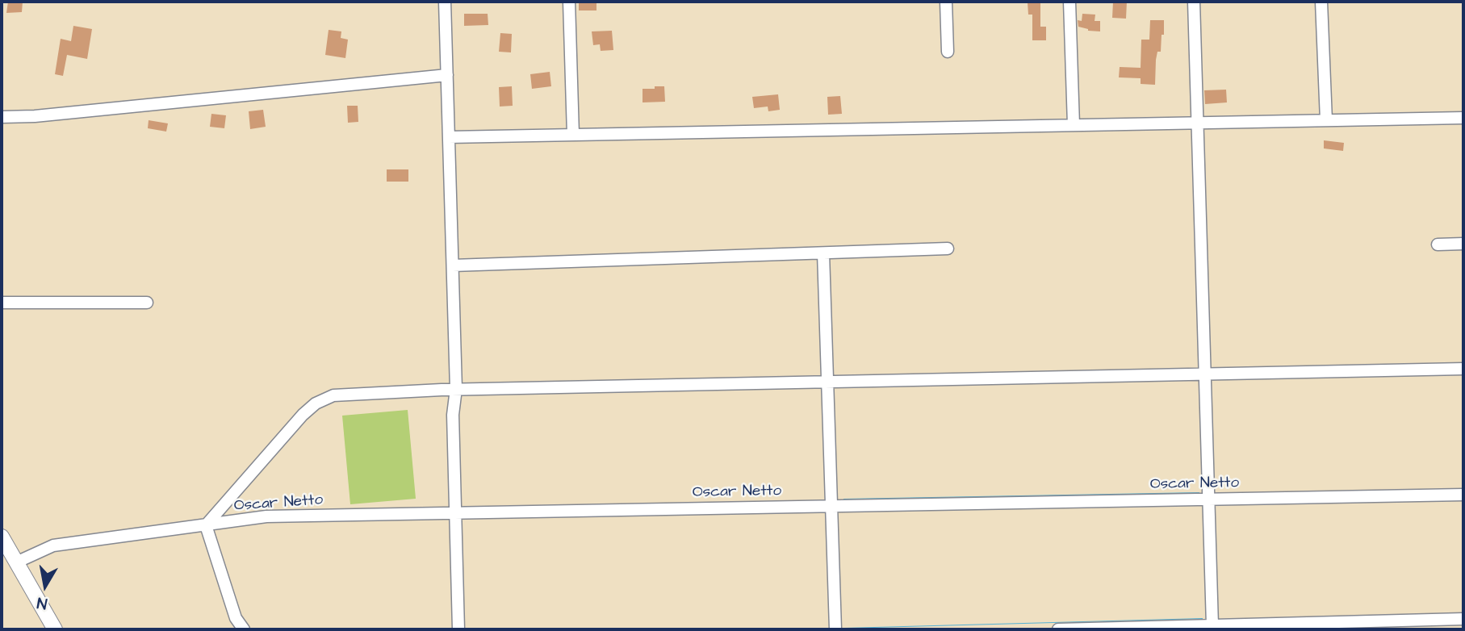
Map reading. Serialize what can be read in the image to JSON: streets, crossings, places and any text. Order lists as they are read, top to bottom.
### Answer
{
  "streets": {
    "street": ["Oscar Netto"]
  },
  "north": "bottom"
}
